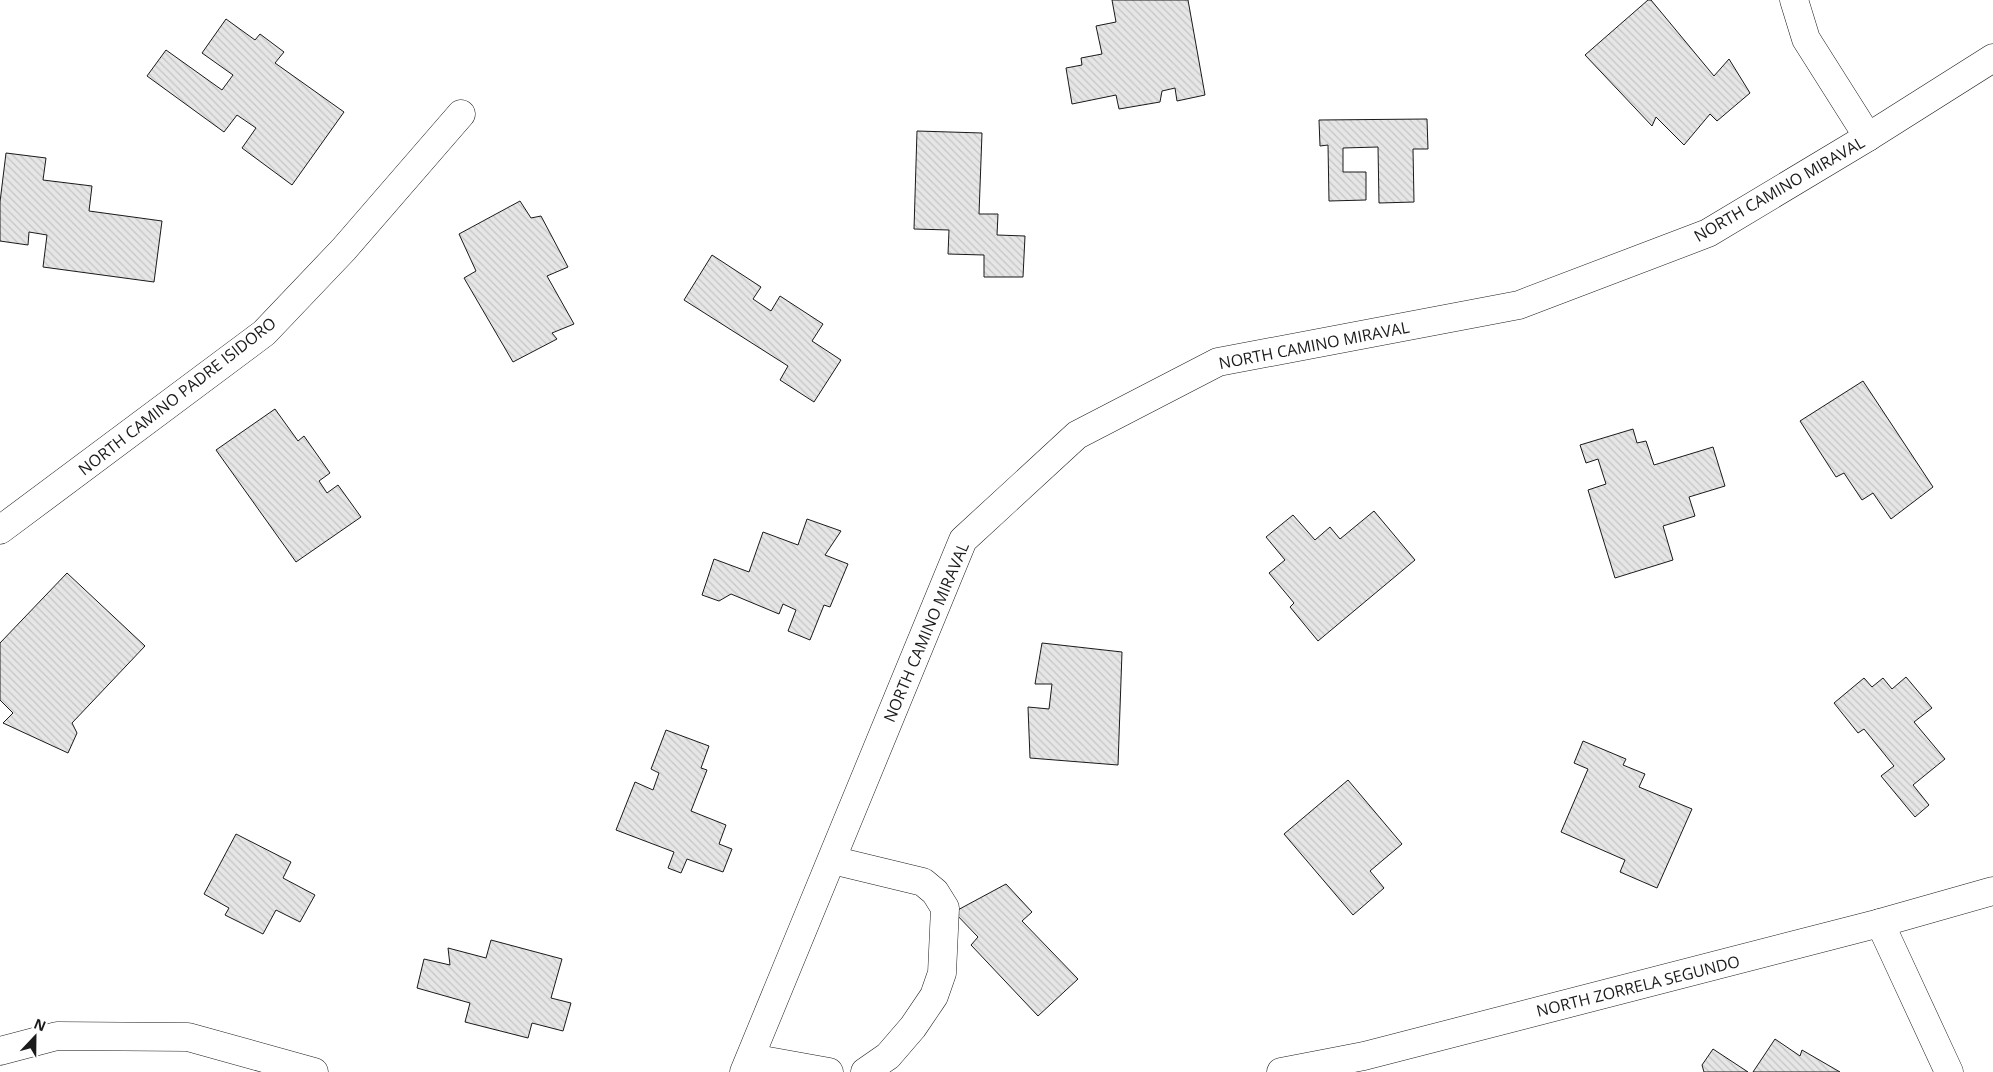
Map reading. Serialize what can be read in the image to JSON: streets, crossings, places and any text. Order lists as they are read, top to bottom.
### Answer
{
  "streets": {
    "street": ["NORTH CAMINO MIRAVAL", "NORTH CAMINO PADRE ISIDORO", "NORTH ZORRELA SEGUNDO"]
  },
  "north": "top"
}
